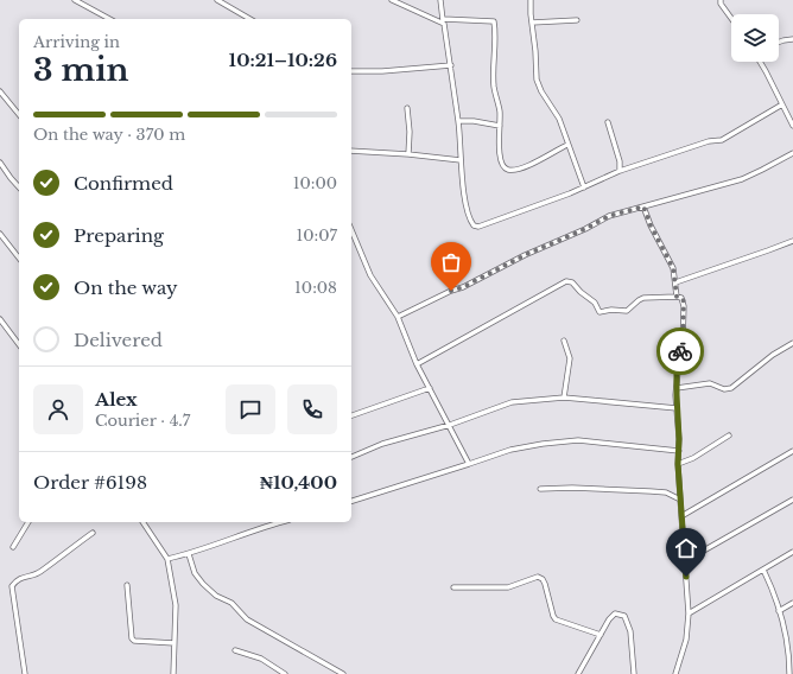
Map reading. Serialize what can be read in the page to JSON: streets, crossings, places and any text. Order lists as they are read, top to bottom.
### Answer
{
  "page": {
    "heading": ["3 min", "Arriving in", "10:21–10:26"],
    "panel": [
      "Alex",
      "Courier · 4.7",
      "Order #6198",
      "₦10,400"
    ],
    "bar": "On the way · 370 m",
    "list": [
      ["Confirmed", "10:00"],
      ["Preparing", "10:07"],
      ["On the way", "10:08"],
      "Delivered"
    ]
  }
}
